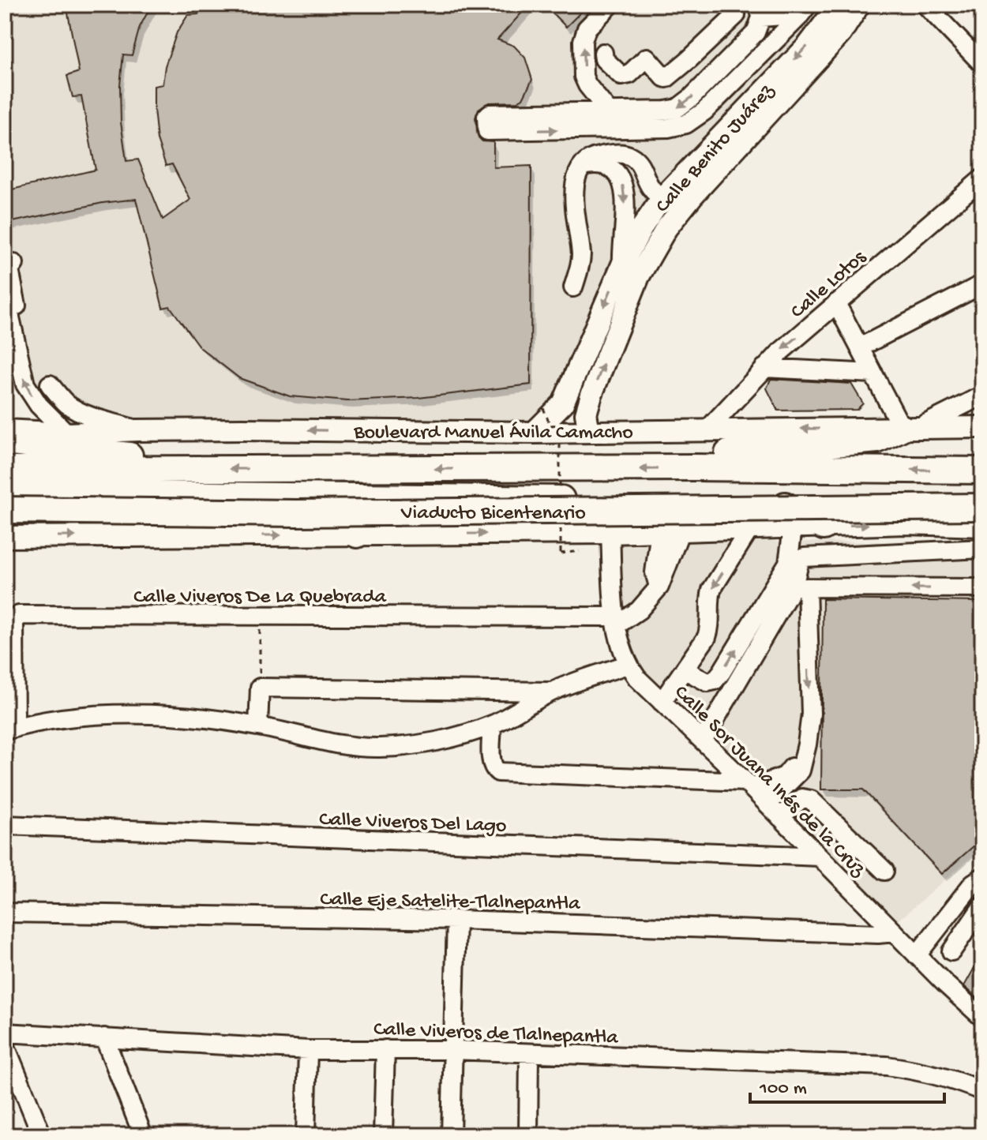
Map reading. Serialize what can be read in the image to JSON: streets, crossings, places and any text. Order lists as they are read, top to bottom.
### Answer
{
  "streets": {
    "highway": ["Boulevard Manuel Ávila Camacho", "Viaducto Bicentenario"],
    "main road": ["Calle Benito Juárez"],
    "street": [
      "Calle Lotos",
      "Calle Viveros De La Quebrada",
      "Calle Sor Juana Inés de la Cruz",
      "Calle Viveros Del Lago",
      "Calle Eje Satelite-Tlalnepantla",
      "Calle Viveros de Tlalnepantla"
    ]
  },
  "crossings": [
    ["Calle Benito Juárez", "Boulevard Manuel Ávila Camacho"],
    ["Calle Lotos", "Boulevard Manuel Ávila Camacho"],
    ["Calle Viveros De La Quebrada", "Calle Sor Juana Inés de la Cruz"],
    ["Calle Sor Juana Inés de la Cruz", "Calle Viveros Del Lago"],
    ["Calle Sor Juana Inés de la Cruz", "Calle Eje Satelite-Tlalnepantla"]
  ],
  "scale_bar": "100 m"
}
